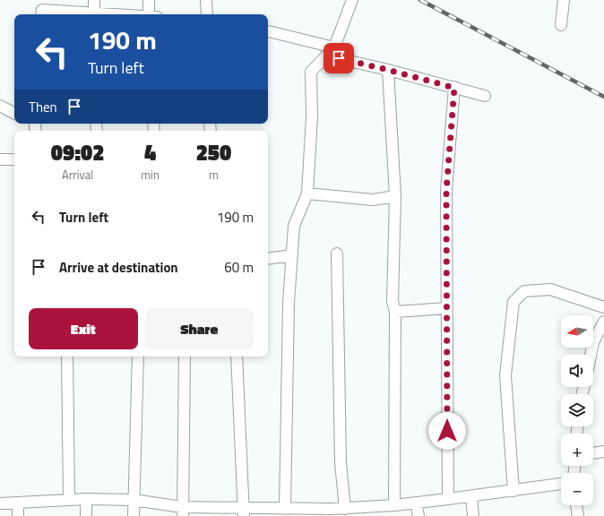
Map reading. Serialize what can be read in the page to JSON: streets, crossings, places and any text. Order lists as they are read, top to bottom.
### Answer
{
  "north": "left",
  "page": {
    "turn": ["190 m", "Turn left"],
    "then": "Then",
    "eta": [
      "09:02",
      "Arrival",
      "4",
      "min",
      "250",
      "m"
    ],
    "list": [
      {
        "name": "Turn left",
        "value": "190 m"
      },
      {
        "name": "Arrive at destination",
        "value": "60 m"
      }
    ],
    "buttons": ["Exit", "Share"],
    "map_buttons": ["+", "−"]
  }
}
